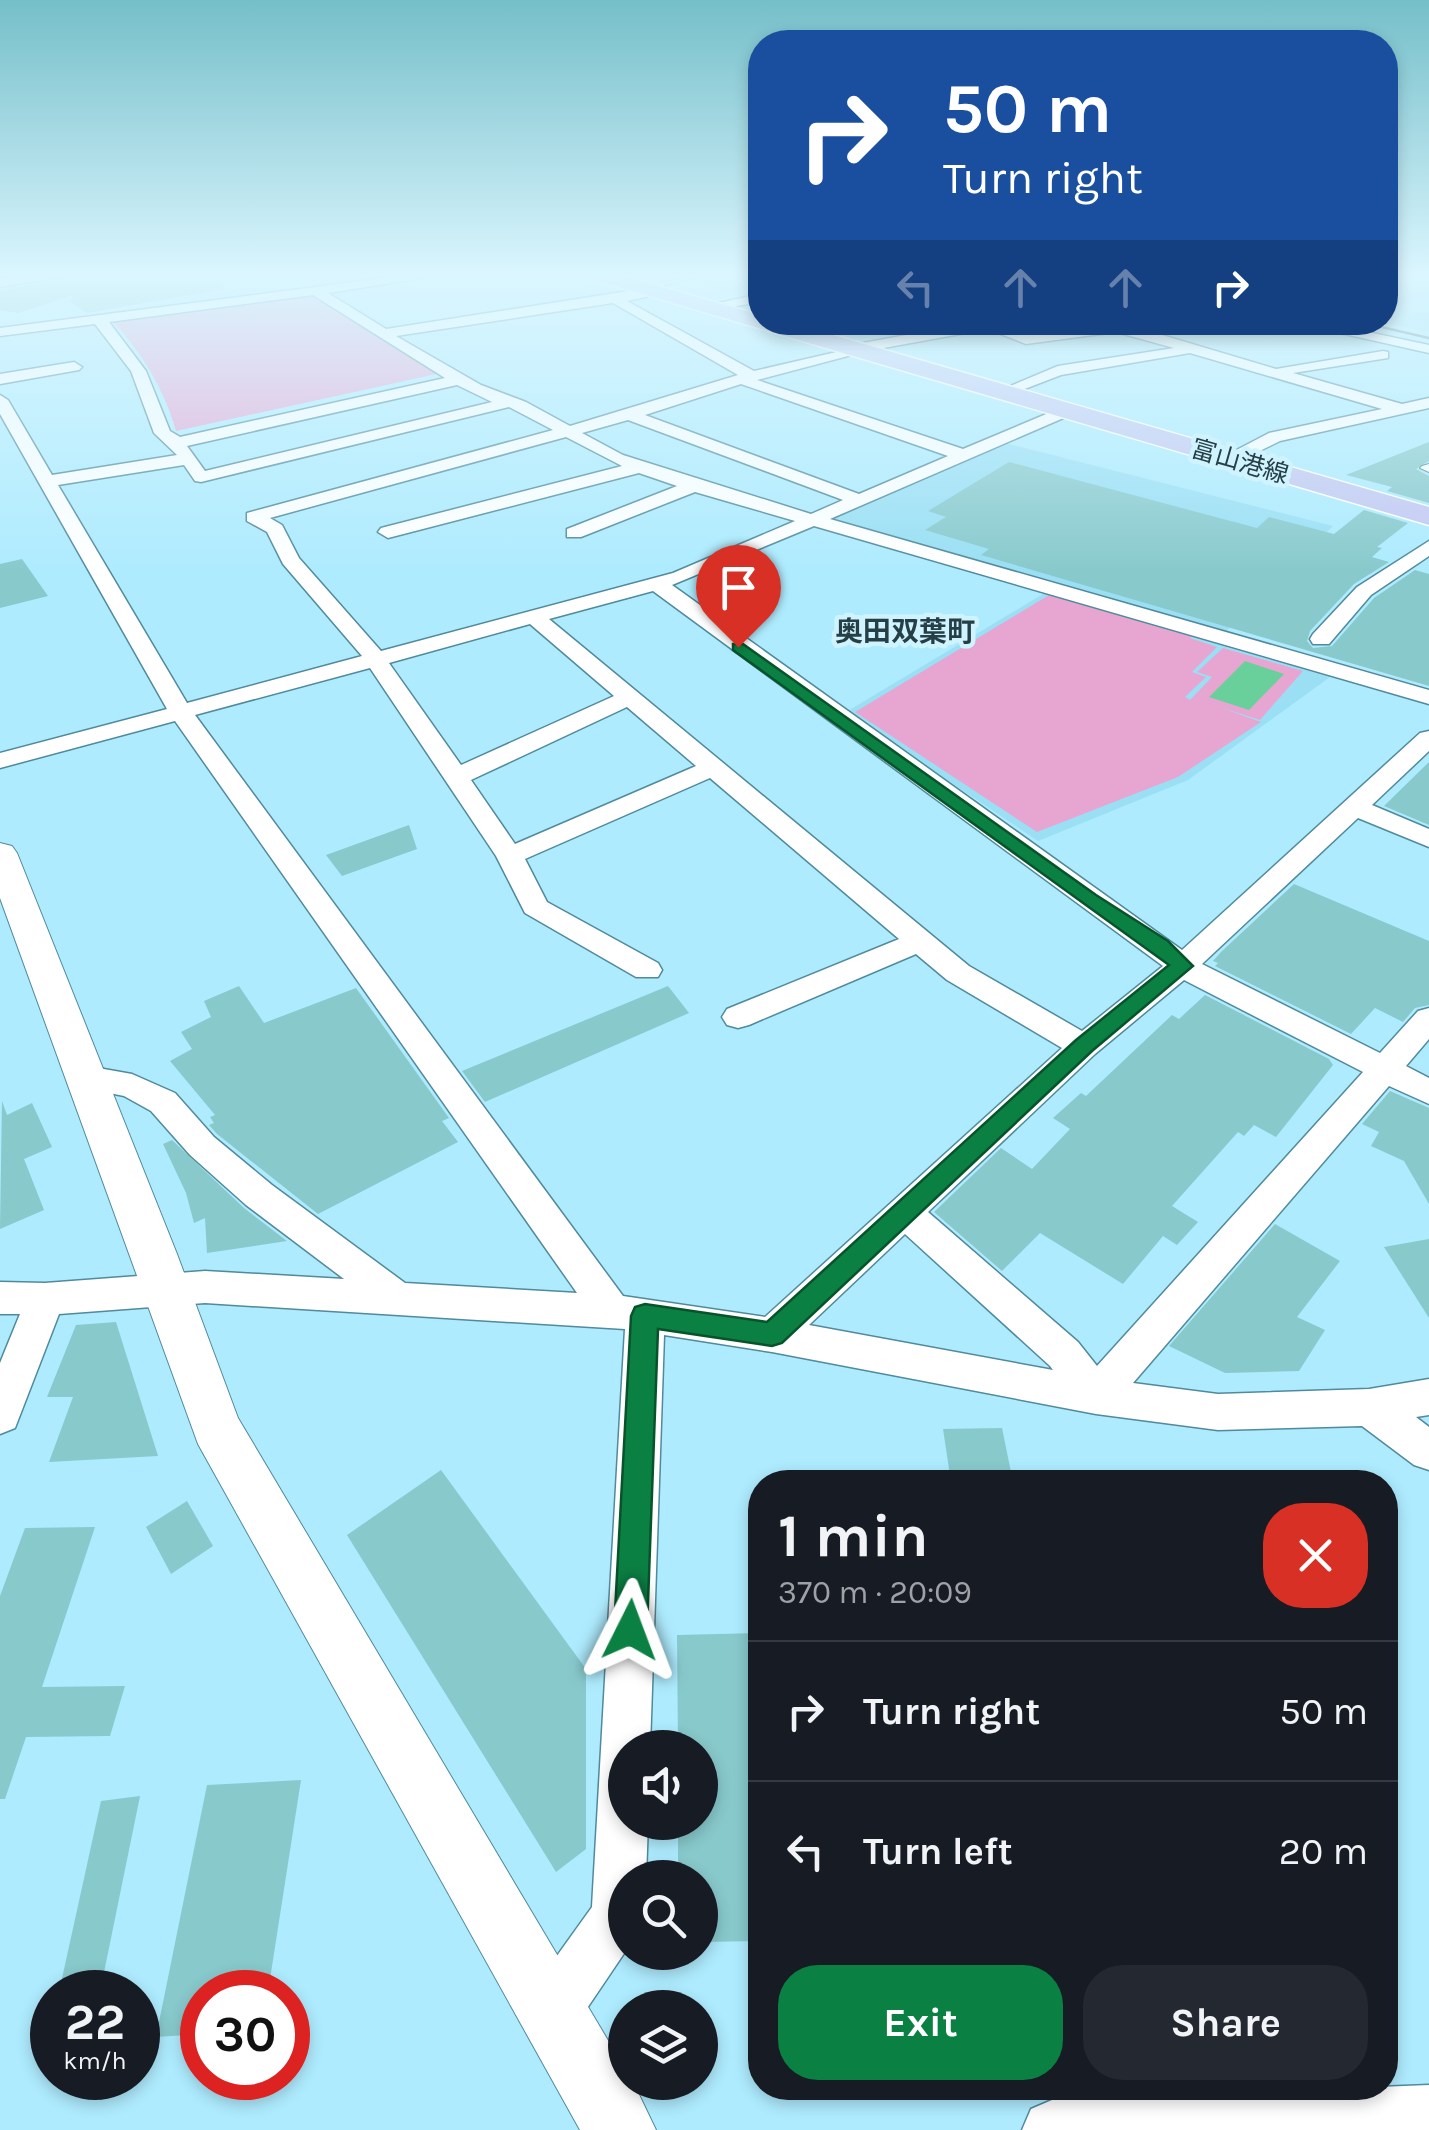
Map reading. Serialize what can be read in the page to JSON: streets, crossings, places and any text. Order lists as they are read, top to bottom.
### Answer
{
  "streets": {
    "main road": ["富山港線"]
  },
  "districts": ["奥田双葉町"],
  "page": {
    "turn": ["50 m", "Turn right"],
    "heading": ["1 min", "370 m · 20:09"],
    "list": [
      {
        "name": "Turn right",
        "value": "50 m"
      },
      {
        "name": "Turn left",
        "value": "20 m"
      }
    ],
    "buttons": ["Exit", "Share"],
    "speed": "22 km/h",
    "limit": "30"
  }
}
